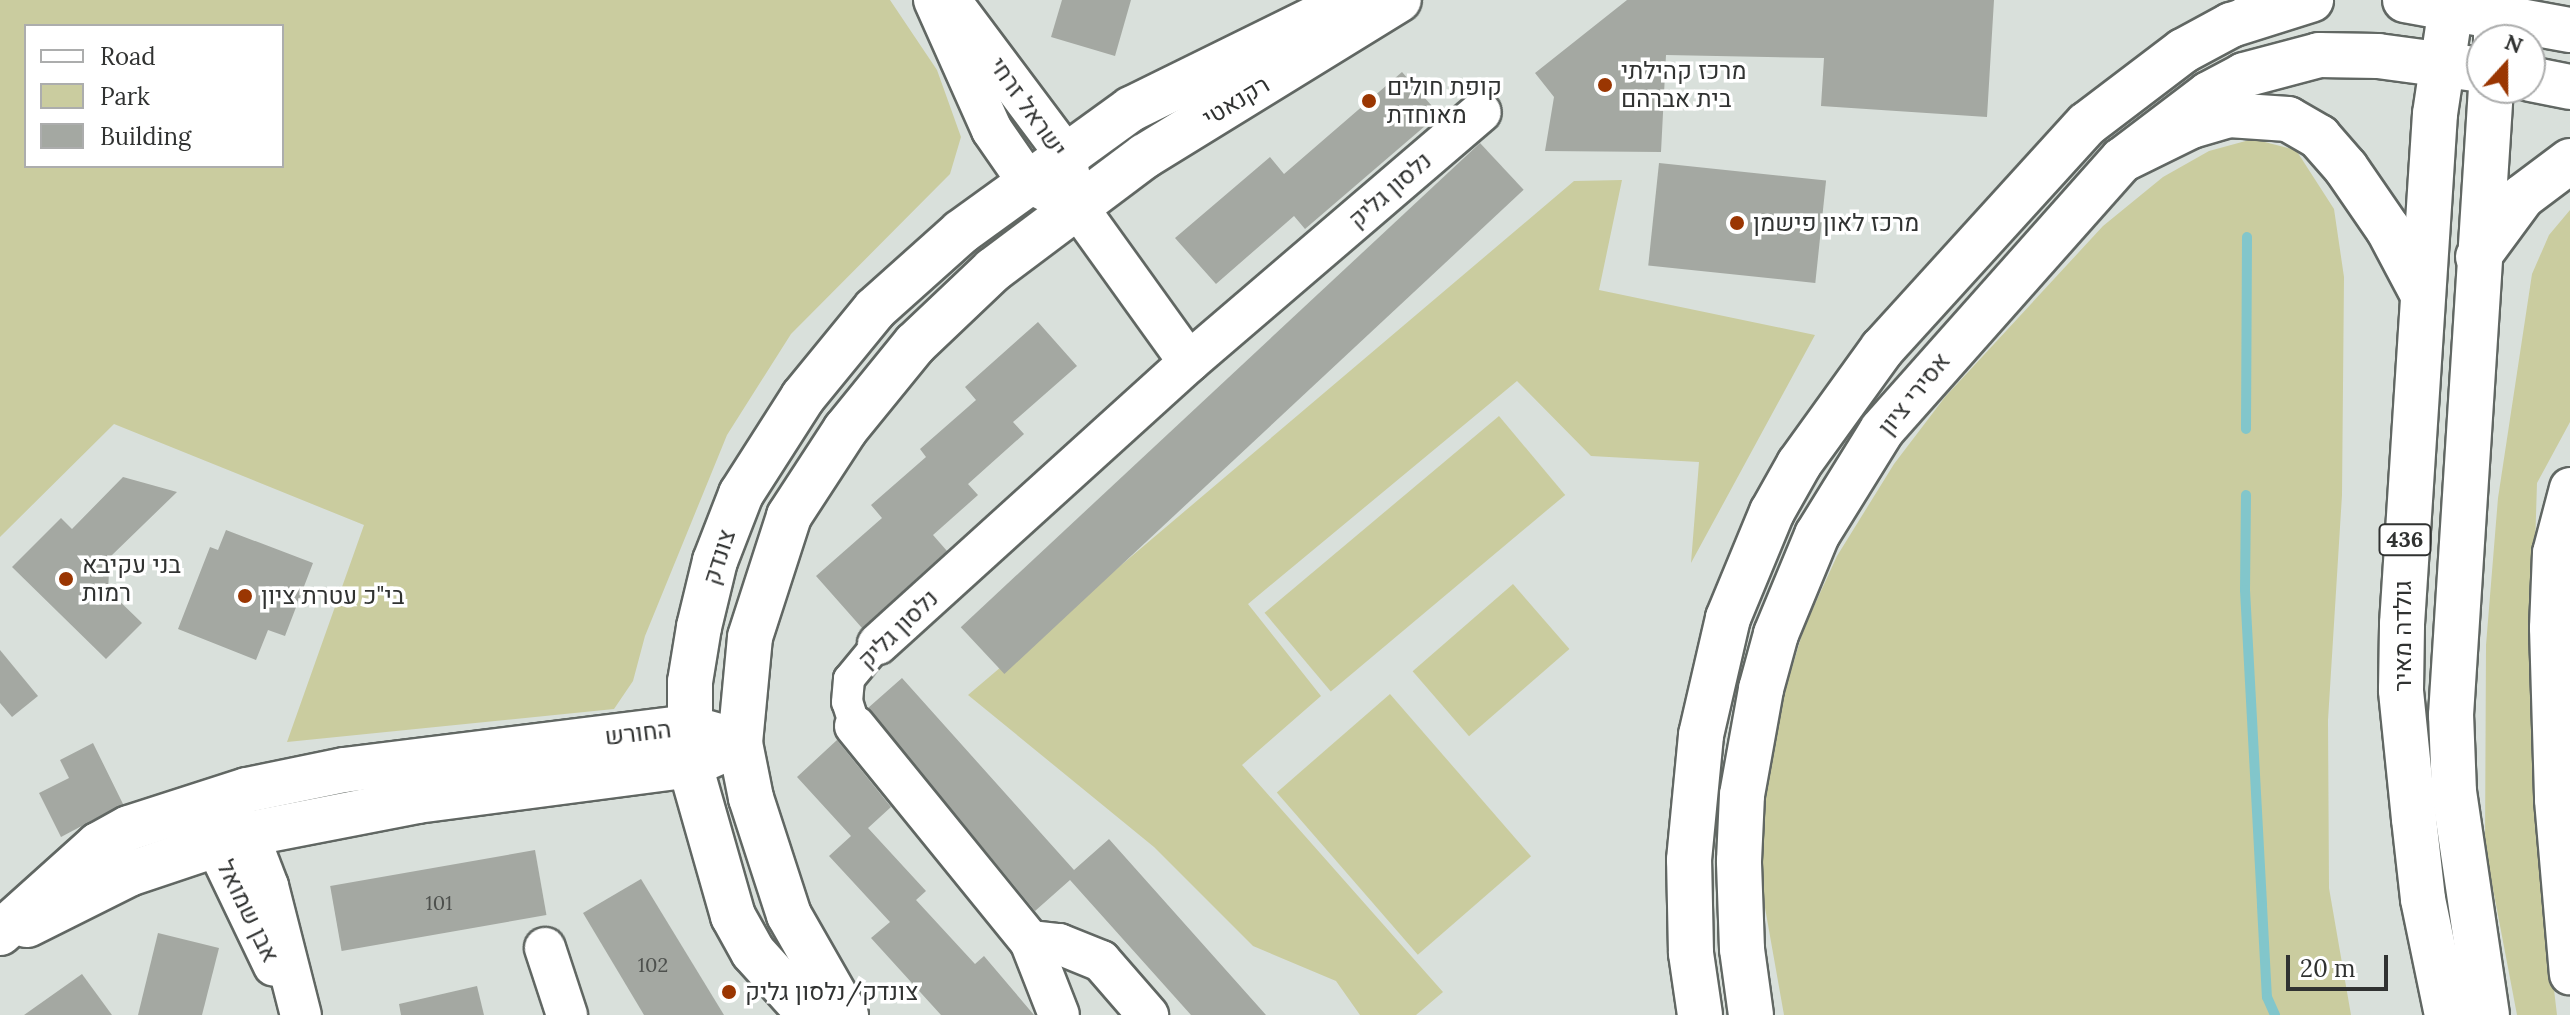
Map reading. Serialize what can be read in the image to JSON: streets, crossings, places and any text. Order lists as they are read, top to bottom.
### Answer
{
  "streets": {
    "street": [
      "רקנאטי",
      "ישראל זרחי",
      "נלסון גליק",
      "אסירי ציון",
      "436",
      "צונדק",
      "גולדה מאיר",
      "החורש",
      "אבן שמואל"
    ]
  },
  "crossings": [
    ["רקנאטי", "ישראל זרחי"],
    ["רקנאטי", "צונדק"],
    ["ישראל זרחי", "צונדק"],
    ["אסירי ציון", "436"],
    ["אסירי ציון", "גולדה מאיר"],
    ["436", "גולדה מאיר"],
    ["צונדק", "החורש"],
    ["החורש", "אבן שמואל"]
  ],
  "places": [
    "מרכז קהילתי בית אברהם",
    "קופת חולים מאוחדת",
    "מרכז לאון פישמן",
    "בני עקיבא רמות",
    "בי\"כ עטרת ציון",
    "צונדק/נלסון גליק"
  ],
  "house_numbers": ["101", "102"],
  "legend": ["Road", "Park", "Building"],
  "scale_bar": "20 m",
  "north": "top"
}
